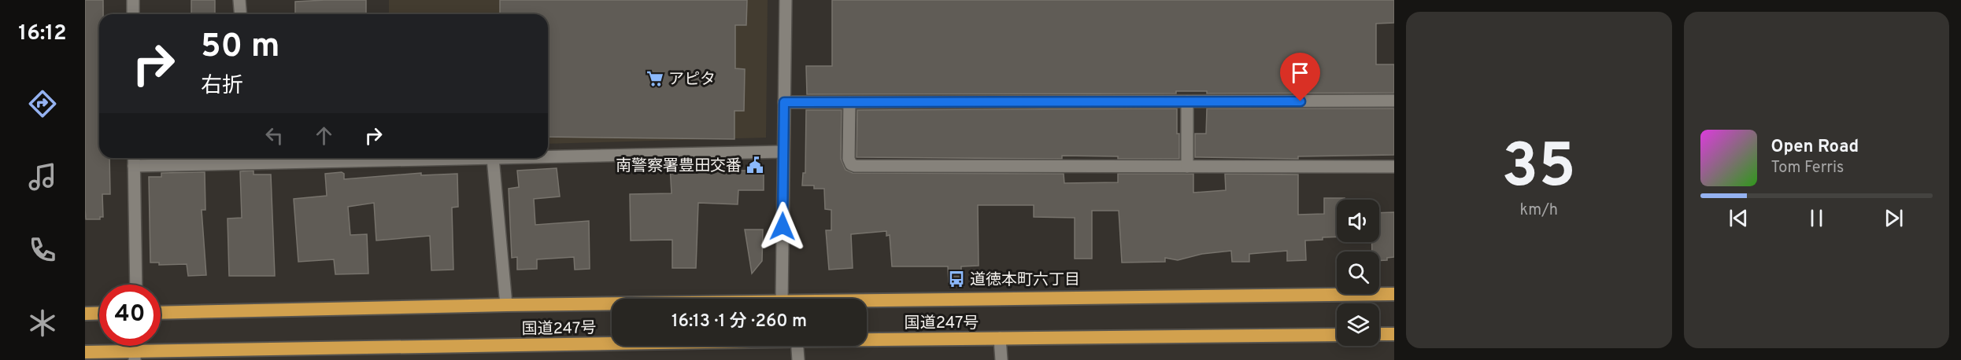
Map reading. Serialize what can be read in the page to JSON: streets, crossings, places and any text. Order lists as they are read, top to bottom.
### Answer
{
  "streets": {
    "highway": ["国道247号"]
  },
  "places": {
    "supermarket": ["アピタ"],
    "public building": ["南警察署豊田交番"],
    "bus stop": ["道徳本町六丁目"]
  },
  "page": {
    "tabs": "16:12",
    "tile": ["35", "km/h"],
    "turn": ["50 m", "右折"],
    "song": ["Open Road", "Tom Ferris"],
    "limit": "40",
    "trip": "16:13 · 1 分 · 260 m"
  }
}
